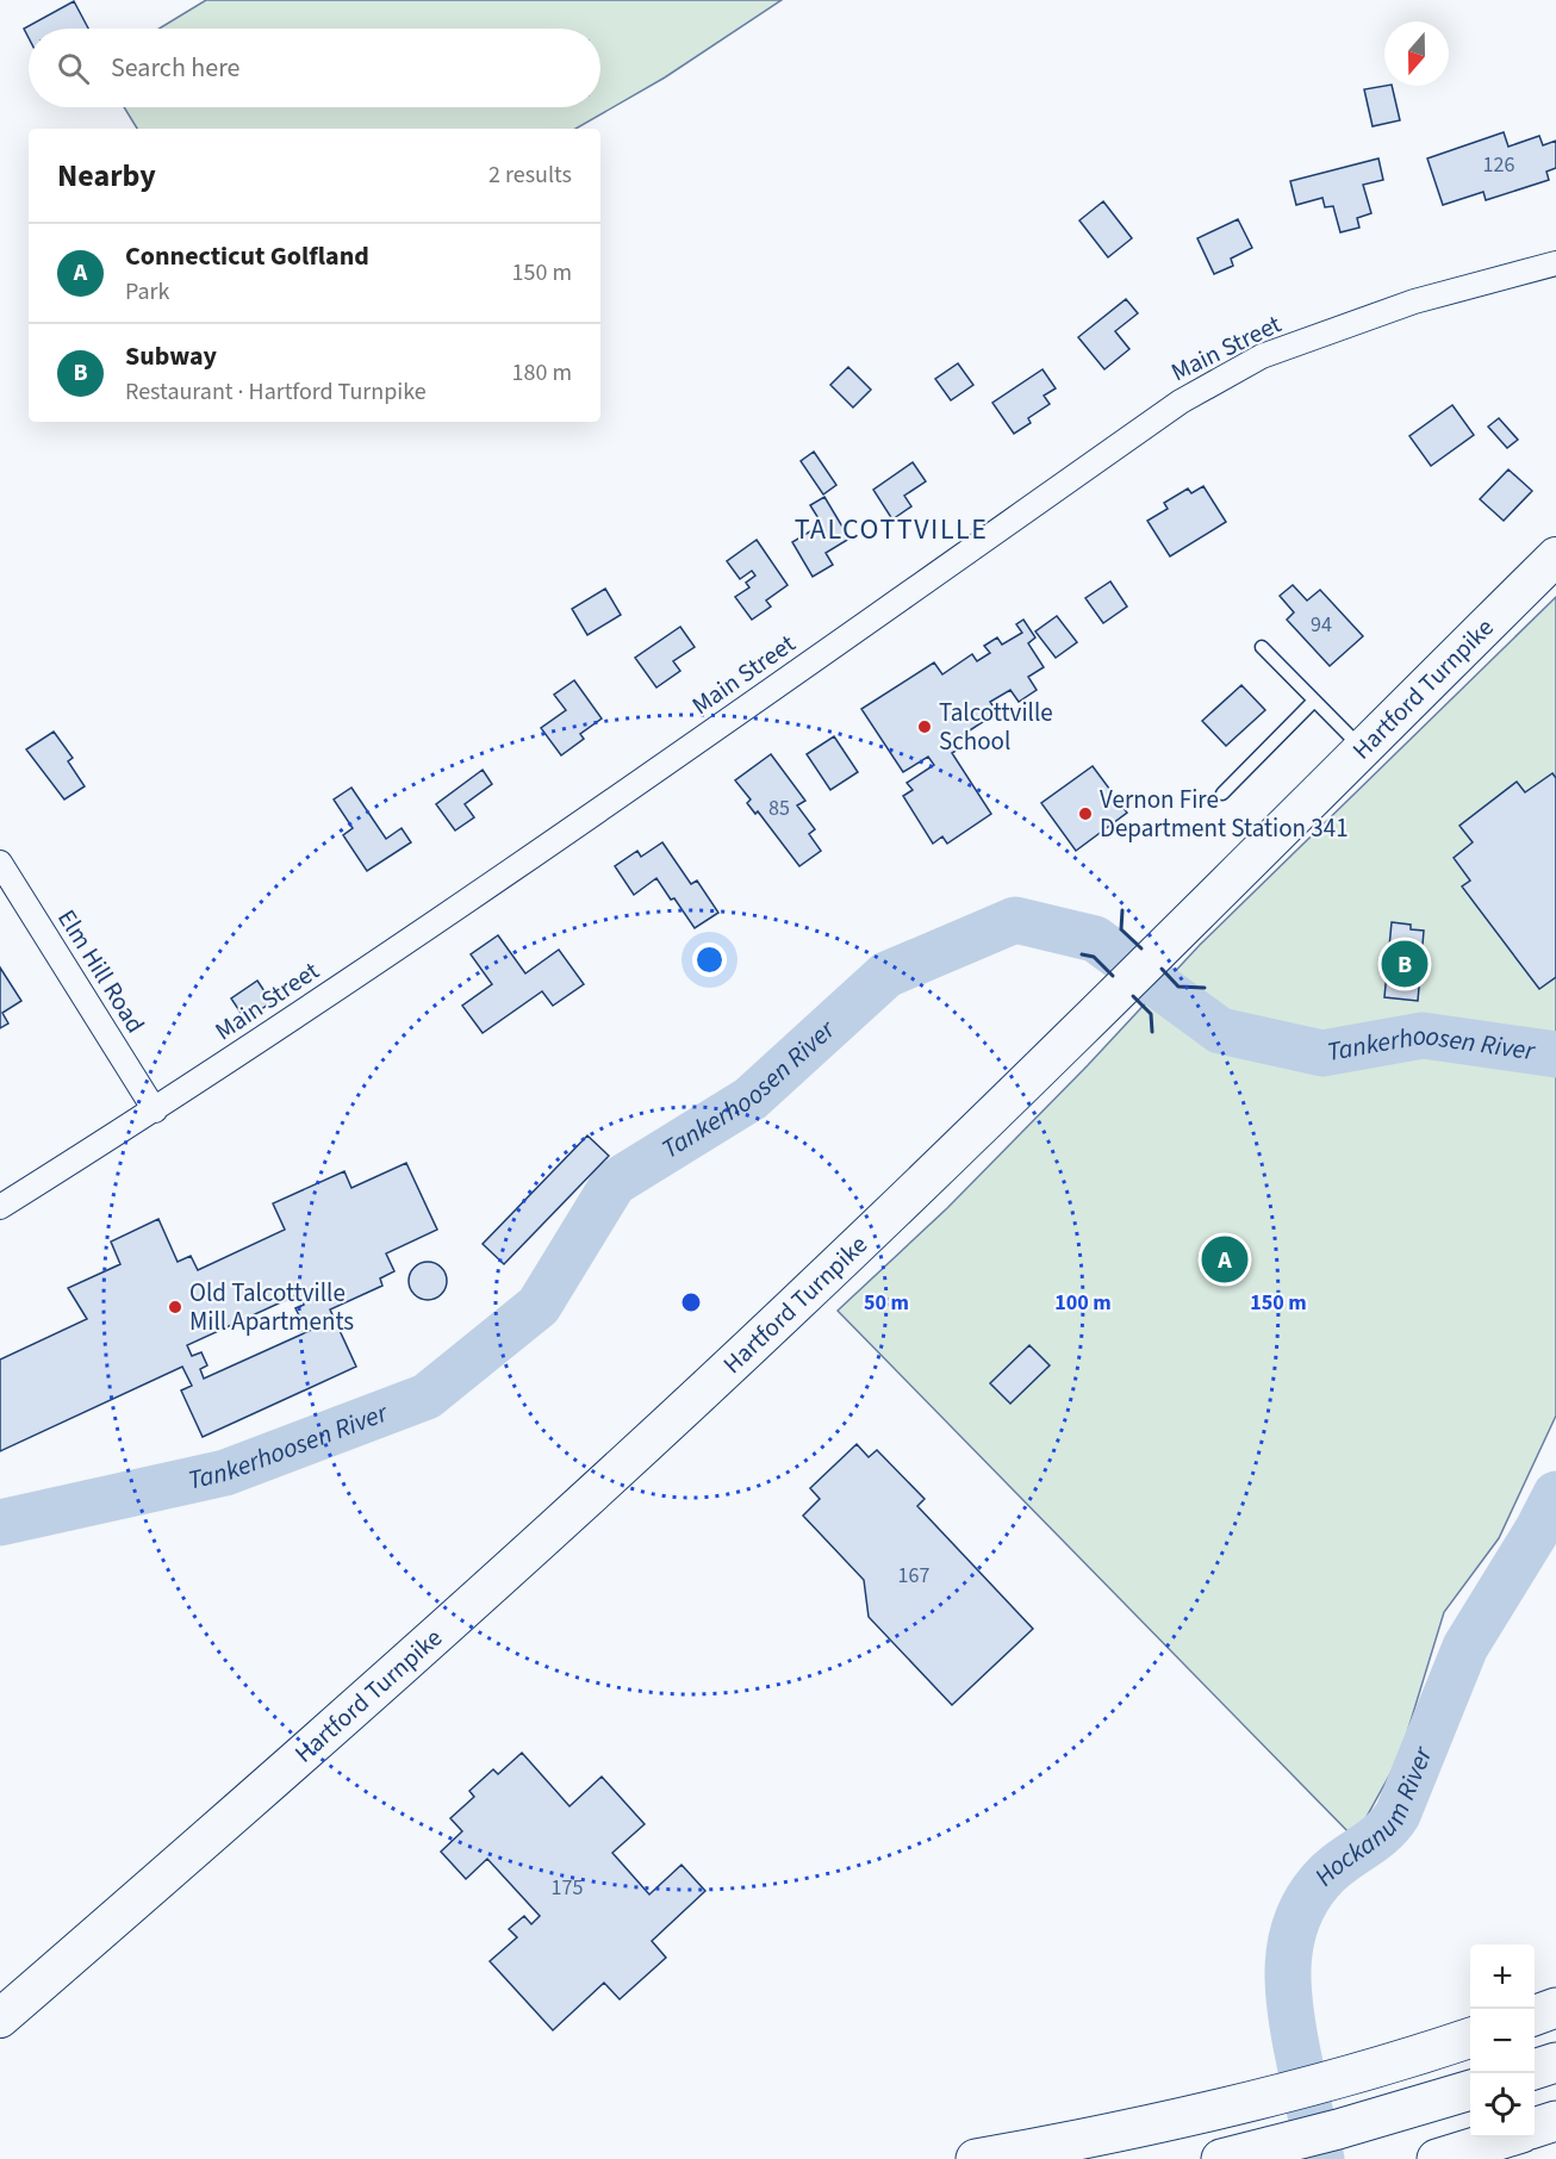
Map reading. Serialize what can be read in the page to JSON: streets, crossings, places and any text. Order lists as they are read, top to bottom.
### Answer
{
  "streets": {
    "main road": ["Hartford Turnpike"],
    "street": ["Main Street", "Elm Hill Road"]
  },
  "crossings": [
    ["Main Street", "Elm Hill Road"]
  ],
  "districts": ["TALCOTTVILLE"],
  "water": ["Tankerhoosen River", "Hockanum River"],
  "places": ["Talcottville School", "Vernon Fire Department Station 341", "Old Talcottville Mill Apartments"],
  "house_numbers": [
    "126",
    "94",
    "85",
    "167",
    "175"
  ],
  "north": "bottom",
  "page": {
    "search": "Search here",
    "heading": ["Nearby", "2 results"],
    "list": [
      {
        "mark": "A",
        "name": "Connecticut Golfland",
        "note": "Park",
        "value": "150 m"
      },
      {
        "mark": "B",
        "name": "Subway",
        "note": "Restaurant · Hartford Turnpike",
        "value": "180 m"
      }
    ],
    "pins": ["B", "A"],
    "map_buttons": ["+", "−"]
  },
  "rings": ["50 m", "100 m", "150 m"]
}
